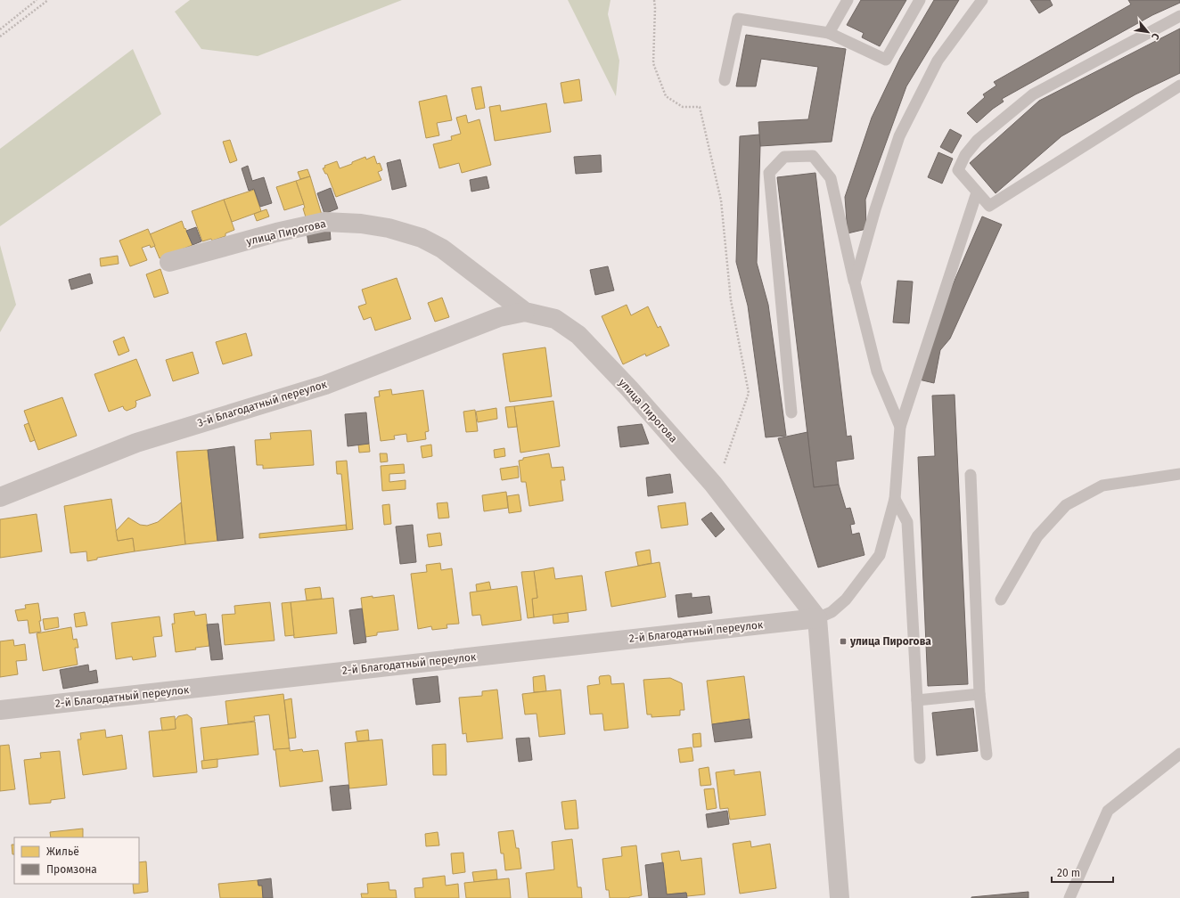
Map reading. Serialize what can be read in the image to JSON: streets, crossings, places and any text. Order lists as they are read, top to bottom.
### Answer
{
  "streets": {
    "street": ["улица Пирогова", "3-й Благодатный переулок", "2-й Благодатный переулок"]
  },
  "crossings": [
    ["улица Пирогова", "3-й Благодатный переулок"],
    ["улица Пирогова", "2-й Благодатный переулок"]
  ],
  "places": {
    "transit": ["улица Пирогова"]
  },
  "legend": ["Жильё", "Промзона"],
  "scale_bar": "20 m",
  "north": "bottom right"
}
